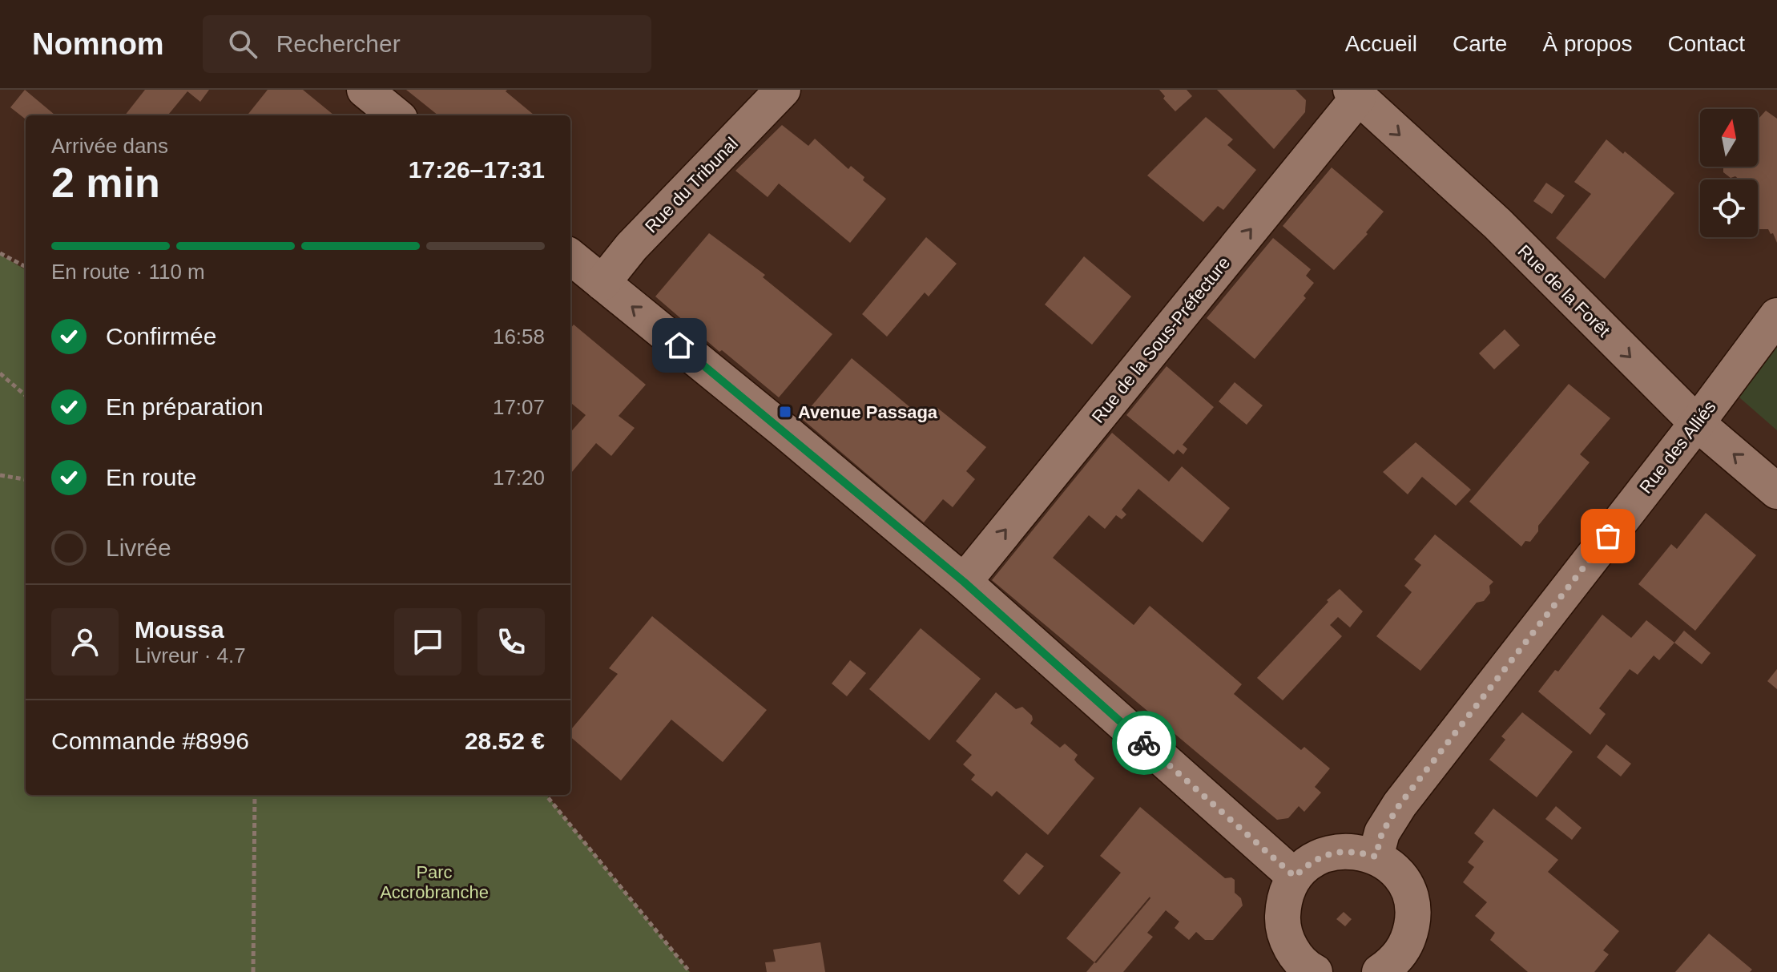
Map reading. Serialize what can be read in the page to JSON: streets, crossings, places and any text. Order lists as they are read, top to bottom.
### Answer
{
  "streets": {
    "street": [
      "Rue du Tribunal",
      "Rue de la Forêt",
      "Rue de la Sous-Préfecture",
      "Rue des Alliés"
    ]
  },
  "crossings": [
    ["Rue de la Forêt", "Rue de la Sous-Préfecture"],
    ["Rue de la Forêt", "Rue des Alliés"]
  ],
  "one_way": ["Rue de la Sous-Préfecture"],
  "parks": ["Parc Accrobranche"],
  "places": {
    "transit": ["Avenue Passaga"]
  },
  "north": "top",
  "page": {
    "header": "Nomnom",
    "search": "Rechercher",
    "nav": [
      "Accueil",
      "Carte",
      "À propos",
      "Contact"
    ],
    "heading": ["2 min", "Arrivée dans", "17:26–17:31"],
    "panel": [
      "Moussa",
      "Livreur · 4.7",
      "Commande #8996",
      "28.52 €"
    ],
    "bar": "En route · 110 m",
    "list": [
      ["Confirmée", "16:58"],
      ["En préparation", "17:07"],
      ["En route", "17:20"],
      "Livrée"
    ]
  }
}
